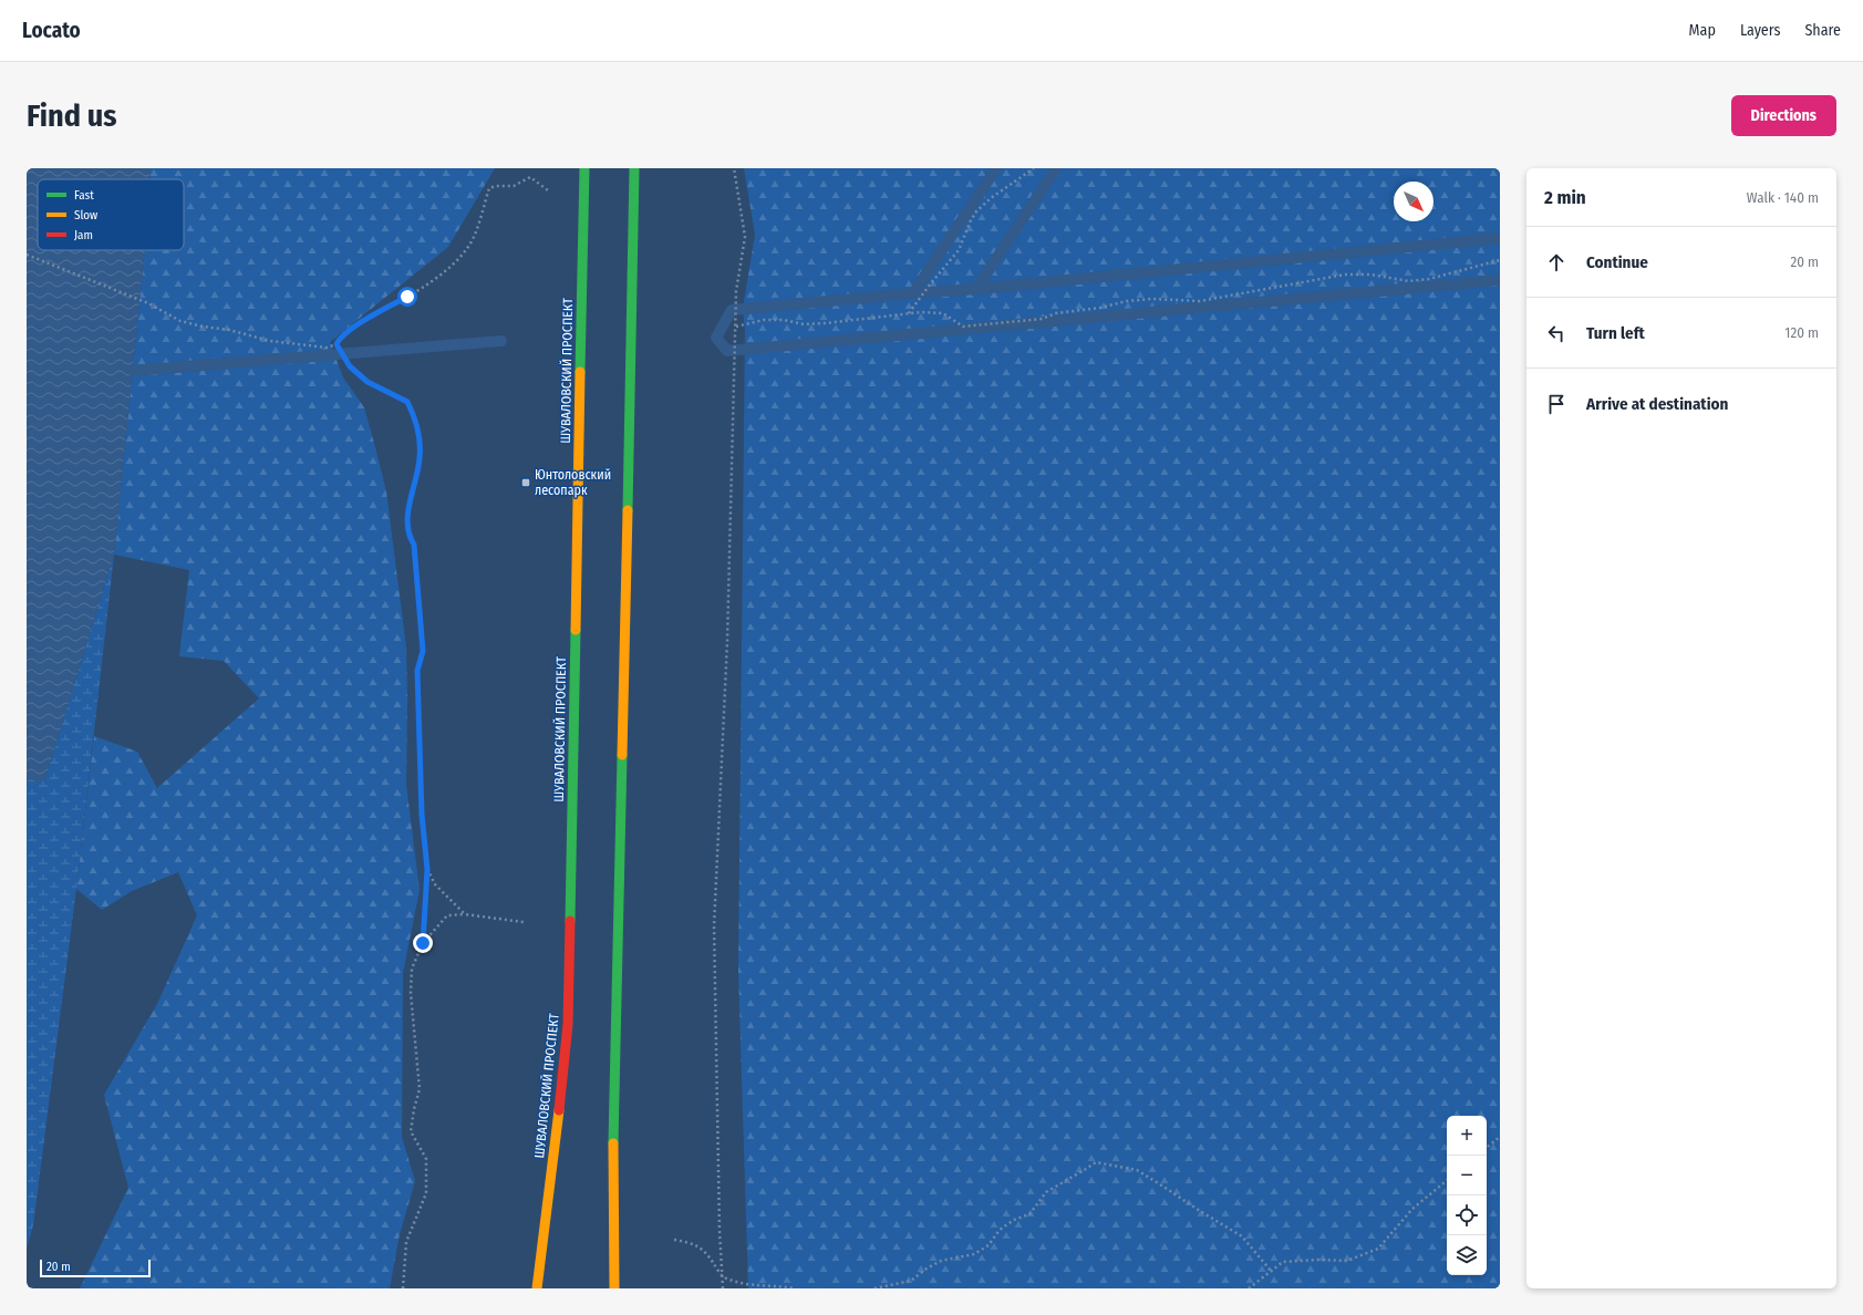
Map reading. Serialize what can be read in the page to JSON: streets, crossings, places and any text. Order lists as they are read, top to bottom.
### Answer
{
  "streets": {
    "main road": ["ШУВАЛОВСКИЙ ПРОСПЕКТ"]
  },
  "places": {
    "transit": ["Юнтоловский лесопарк"]
  },
  "legend": ["Fast", "Slow", "Jam"],
  "scale_bar": "20 m",
  "north": "bottom right",
  "page": {
    "header": "Locato",
    "nav": ["Map", "Layers", "Share"],
    "buttons": "Directions",
    "title": "Find us",
    "heading": ["2 min", "Walk · 140 m"],
    "list": [
      ["Continue", "20 m"],
      ["Turn left", "120 m"],
      "Arrive at destination"
    ],
    "map_buttons": ["+", "−"],
    "scale": "20 m"
  }
}
